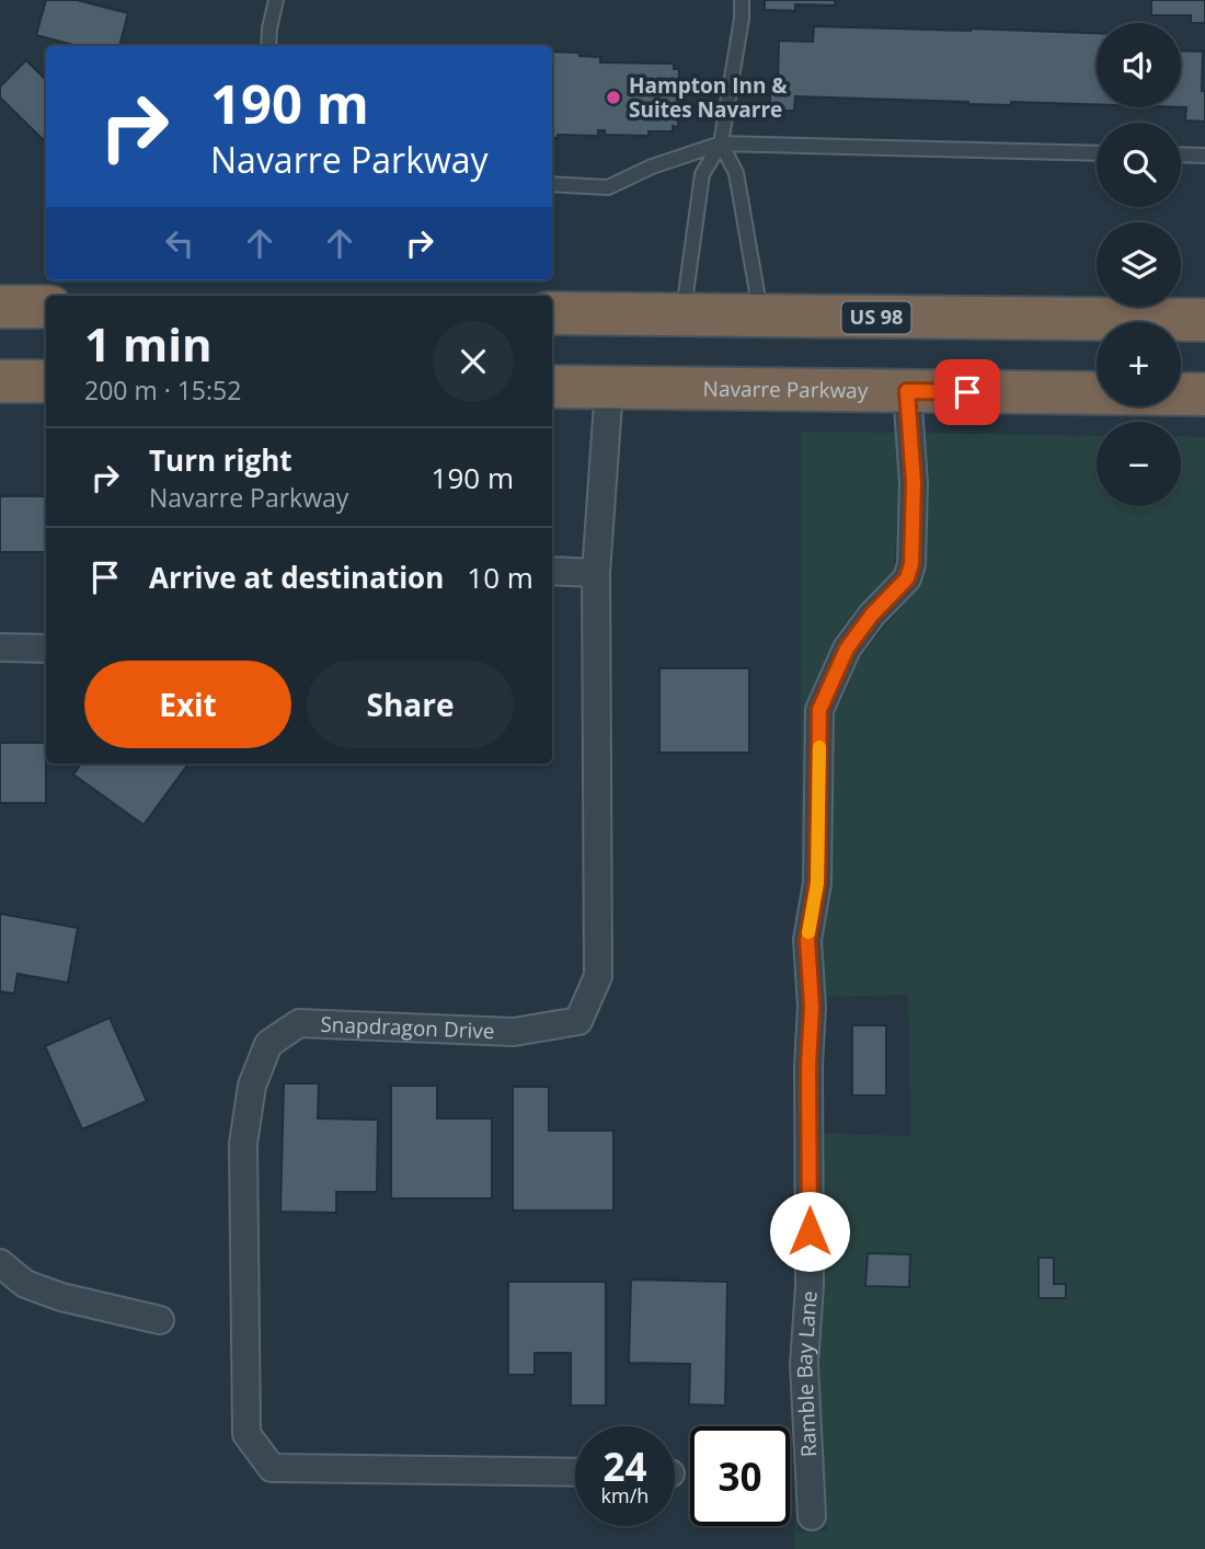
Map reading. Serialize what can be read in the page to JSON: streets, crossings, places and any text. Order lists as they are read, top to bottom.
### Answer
{
  "streets": {
    "highway": ["US 98", "Navarre Parkway"],
    "street": ["Snapdragon Drive", "Ramble Bay Lane"]
  },
  "crossings": [
    ["Navarre Parkway", "Snapdragon Drive"],
    ["Navarre Parkway", "Ramble Bay Lane"]
  ],
  "places": ["Hampton Inn & Suites Navarre"],
  "page": {
    "map_buttons": ["+", "−"],
    "turn": ["190 m", "Navarre Parkway"],
    "heading": ["1 min", "200 m · 15:52"],
    "list": [
      {
        "name": "Turn right",
        "note": "Navarre Parkway",
        "value": "190 m"
      },
      {
        "name": "Arrive at destination",
        "value": "10 m"
      }
    ],
    "buttons": ["Exit", "Share"],
    "speed": "24 km/h",
    "limit": "30"
  }
}
